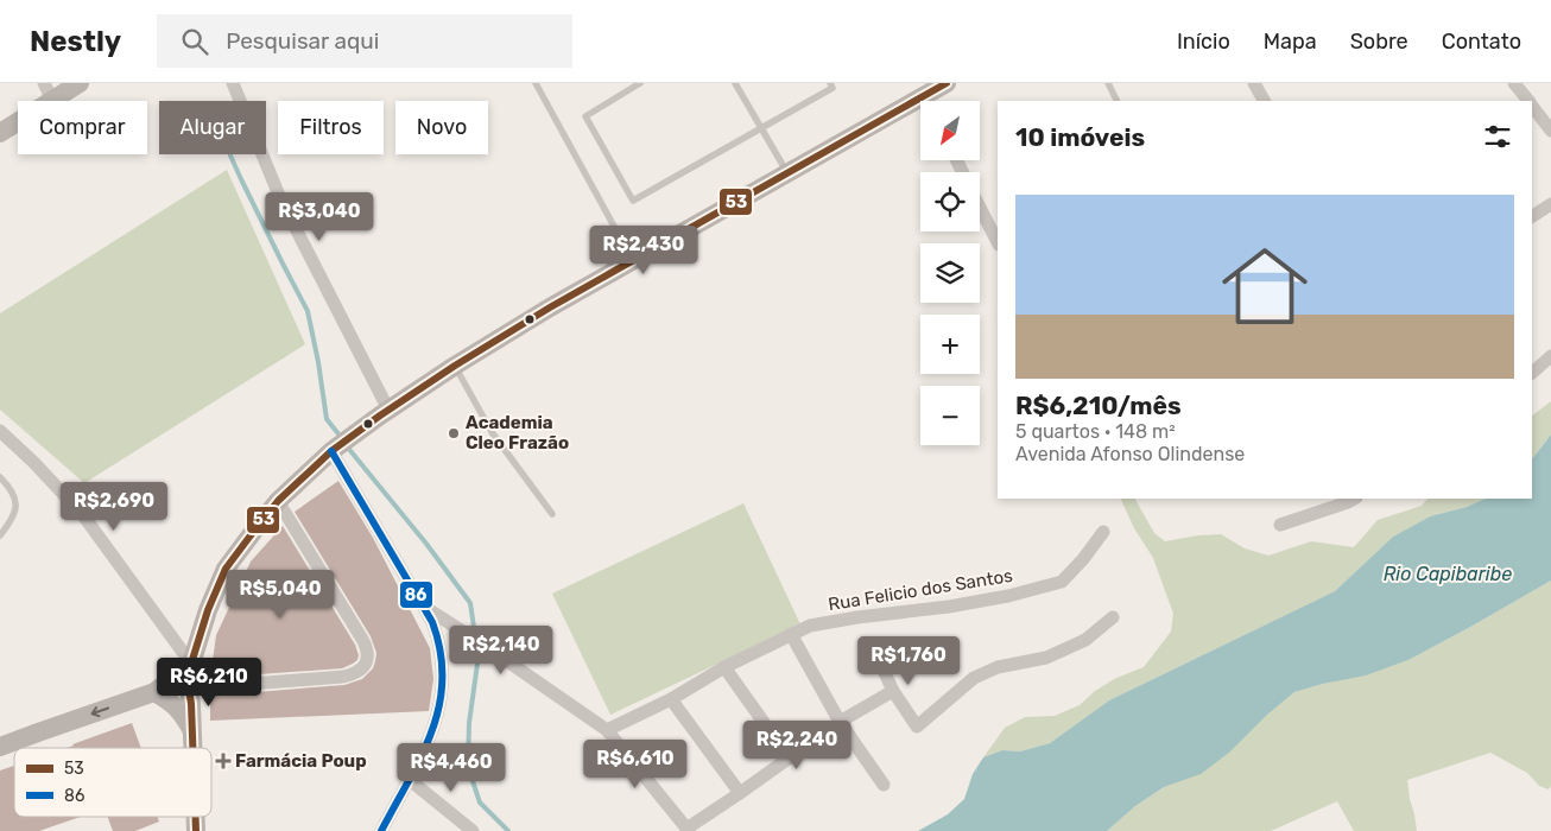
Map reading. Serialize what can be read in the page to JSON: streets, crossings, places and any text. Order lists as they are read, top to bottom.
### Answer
{
  "streets": {
    "street": ["Rua Felicio dos Santos"]
  },
  "water": ["Rio Capibaribe"],
  "places": {
    "other": ["Academia Cleo Frazão"],
    "health": ["Farmácia Poup"]
  },
  "lines": ["transit line 53", "transit line 86"],
  "legend": ["53", "86"],
  "north": "bottom left",
  "page": {
    "header": "Nestly",
    "search": "Pesquisar aqui",
    "nav": [
      "Início",
      "Mapa",
      "Sobre",
      "Contato"
    ],
    "map_buttons": ["+", "−"],
    "chip": [
      "Comprar",
      "Alugar",
      "Filtros",
      "Novo"
    ],
    "heading": "10 imóveis",
    "list": [
      {
        "name": "R$6,210/mês",
        "note": "5 quartos · 148 m² · Avenida Afonso Olindense"
      }
    ],
    "price": [
      "R$3,040",
      "R$2,430",
      "R$2,690",
      "R$5,040",
      "R$2,140",
      "R$1,760",
      "R$6,210",
      "R$2,240",
      "R$6,610",
      "R$4,460"
    ]
  }
}
